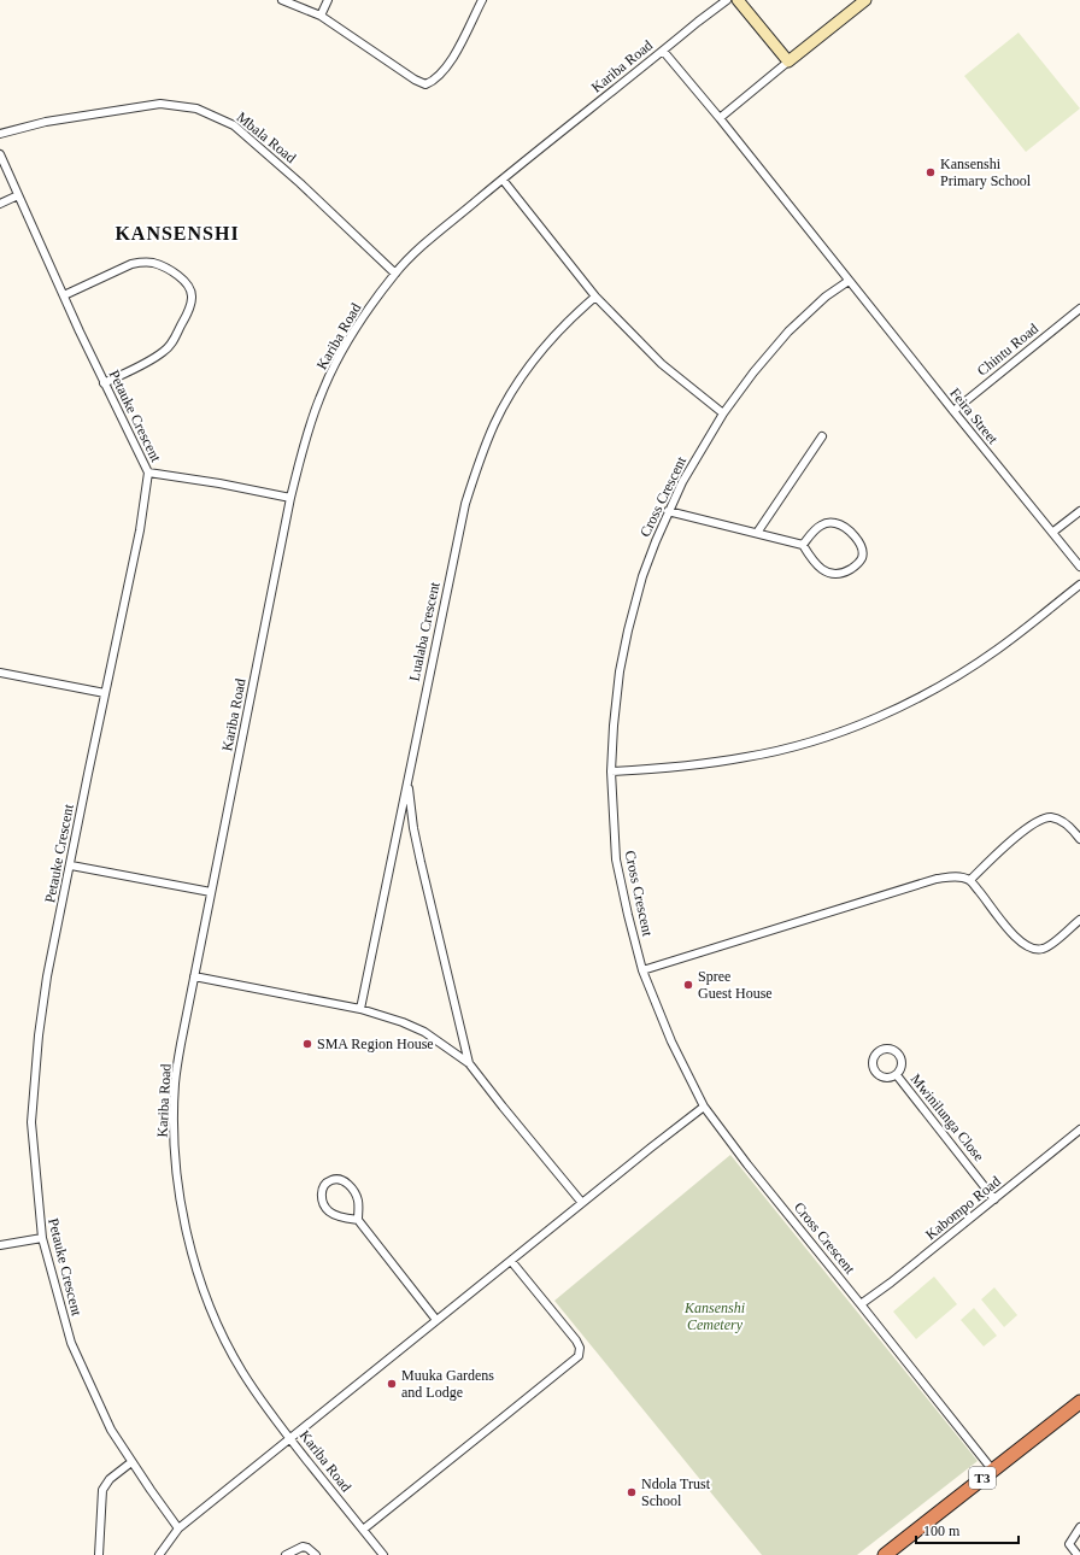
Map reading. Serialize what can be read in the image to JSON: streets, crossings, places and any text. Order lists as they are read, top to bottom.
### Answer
{
  "streets": {
    "highway": ["T3"],
    "street": [
      "Kariba Road",
      "Mbala Road",
      "Chintu Road",
      "Petauke Crescent",
      "Feira Street",
      "Cross Crescent",
      "Lualaba Crescent",
      "Mwinilunga Close",
      "Kabompo Road"
    ]
  },
  "crossings": [
    ["Kariba Road", "Mbala Road"],
    ["Kariba Road", "Feira Street"],
    ["Chintu Road", "Feira Street"],
    ["Feira Street", "Cross Crescent"],
    ["Cross Crescent", "Kabompo Road"],
    ["Cross Crescent", "T3"],
    ["Mwinilunga Close", "Kabompo Road"]
  ],
  "districts": ["KANSENSHI"],
  "parks": ["Kansenshi Cemetery"],
  "places": [
    "Kansenshi Primary School",
    "Spree Guest House",
    "SMA Region House",
    "Muuka Gardens and Lodge",
    "Ndola Trust School"
  ],
  "scale_bar": "100 m"
}
